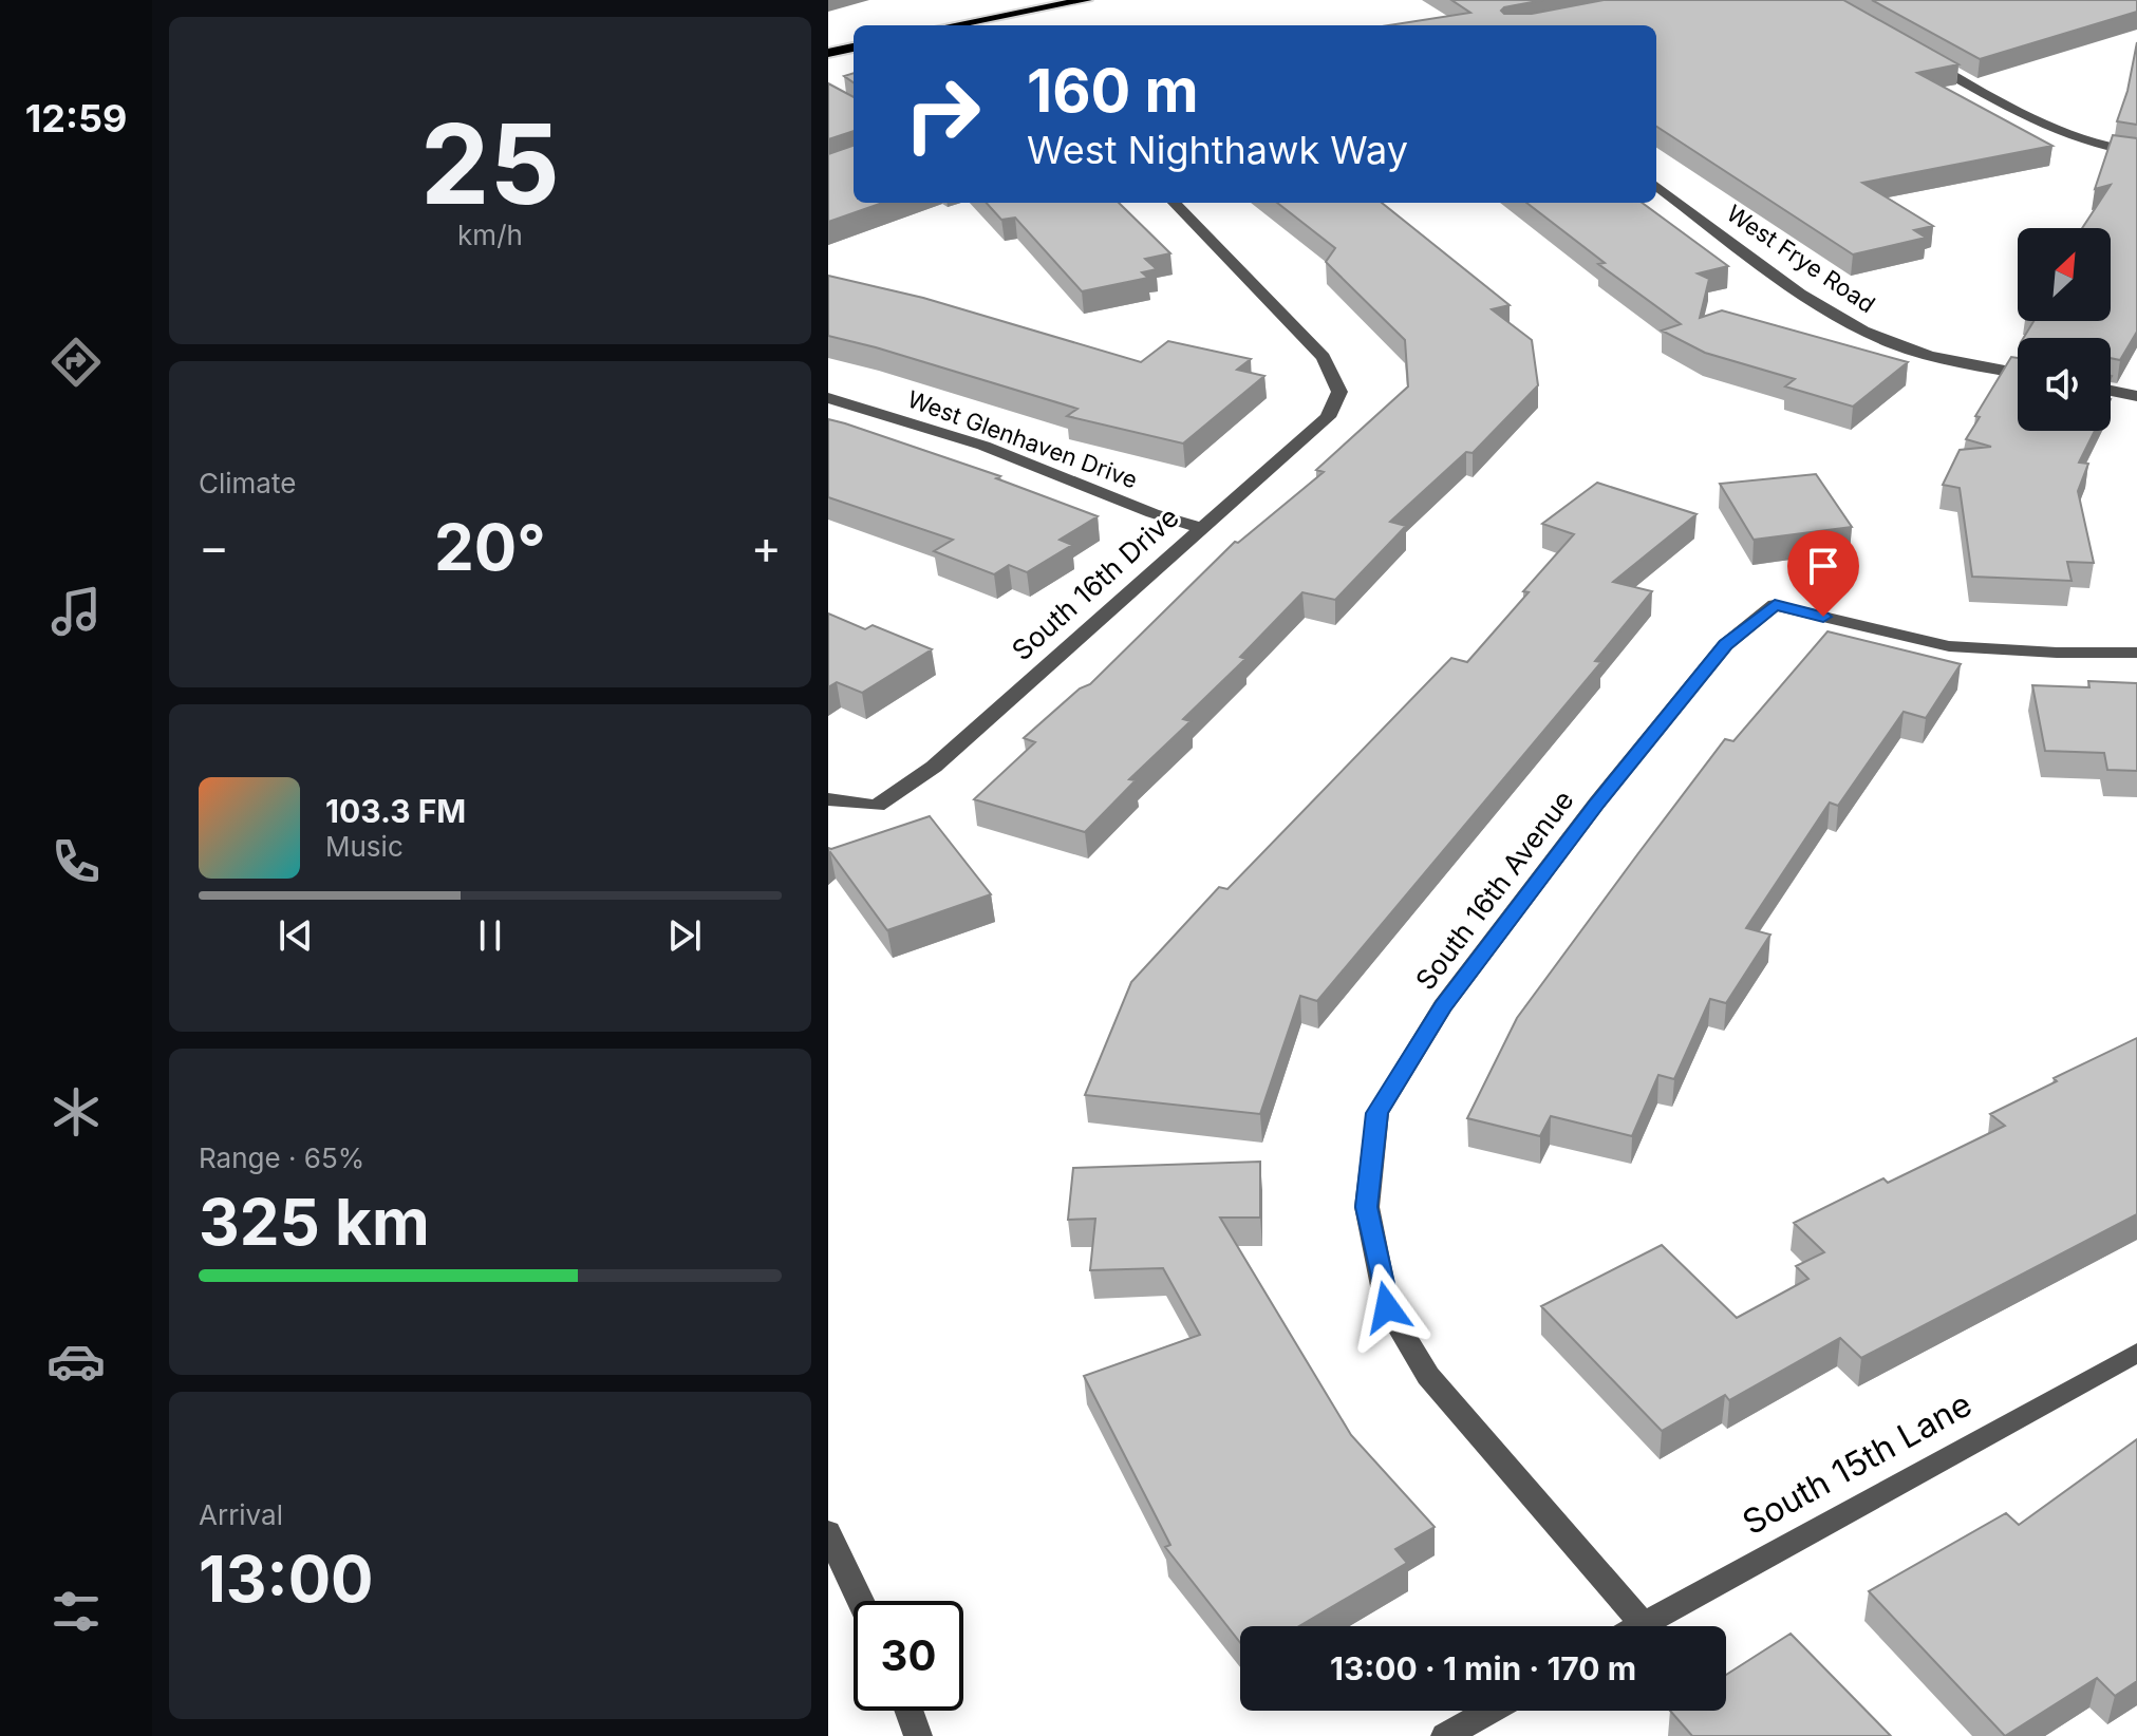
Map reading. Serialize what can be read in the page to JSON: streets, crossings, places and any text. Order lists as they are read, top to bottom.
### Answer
{
  "streets": {
    "street": [
      "West Frye Road",
      "West Glenhaven Drive",
      "South 16th Drive",
      "South 16th Avenue",
      "South 15th Lane"
    ]
  },
  "crossings": [
    ["West Glenhaven Drive", "South 16th Drive"],
    ["South 16th Avenue", "South 15th Lane"]
  ],
  "north": "top right",
  "page": {
    "tabs": "12:59",
    "tile": [
      ["25", "km/h"],
      "Climate",
      ["Range · 65%", "325 km"],
      ["Arrival", "13:00"]
    ],
    "turn": ["160 m", "West Nighthawk Way"],
    "heat": ["−", "20°", "+"],
    "song": ["103.3 FM", "Music"],
    "limit": "30",
    "trip": "13:00 · 1 min · 170 m"
  }
}
